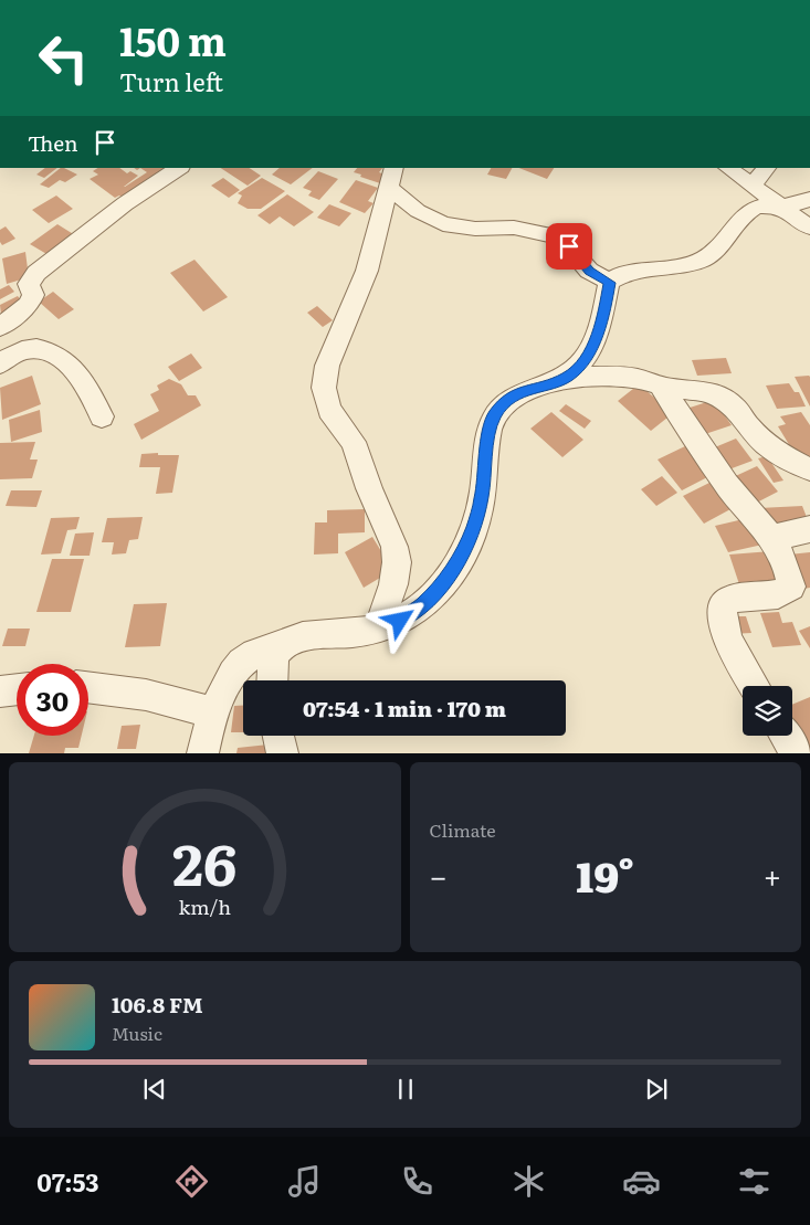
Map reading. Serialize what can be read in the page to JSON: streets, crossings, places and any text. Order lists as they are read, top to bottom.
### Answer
{
  "page": {
    "turn": ["150 m", "Turn left"],
    "then": "Then",
    "limit": "30",
    "trip": "07:54 · 1 min · 170 m",
    "tile": "Climate",
    "heat": ["−", "19°", "+"],
    "song": ["106.8 FM", "Music"],
    "tabs": "07:53",
    "gauge": ["26", "km/h"]
  }
}
